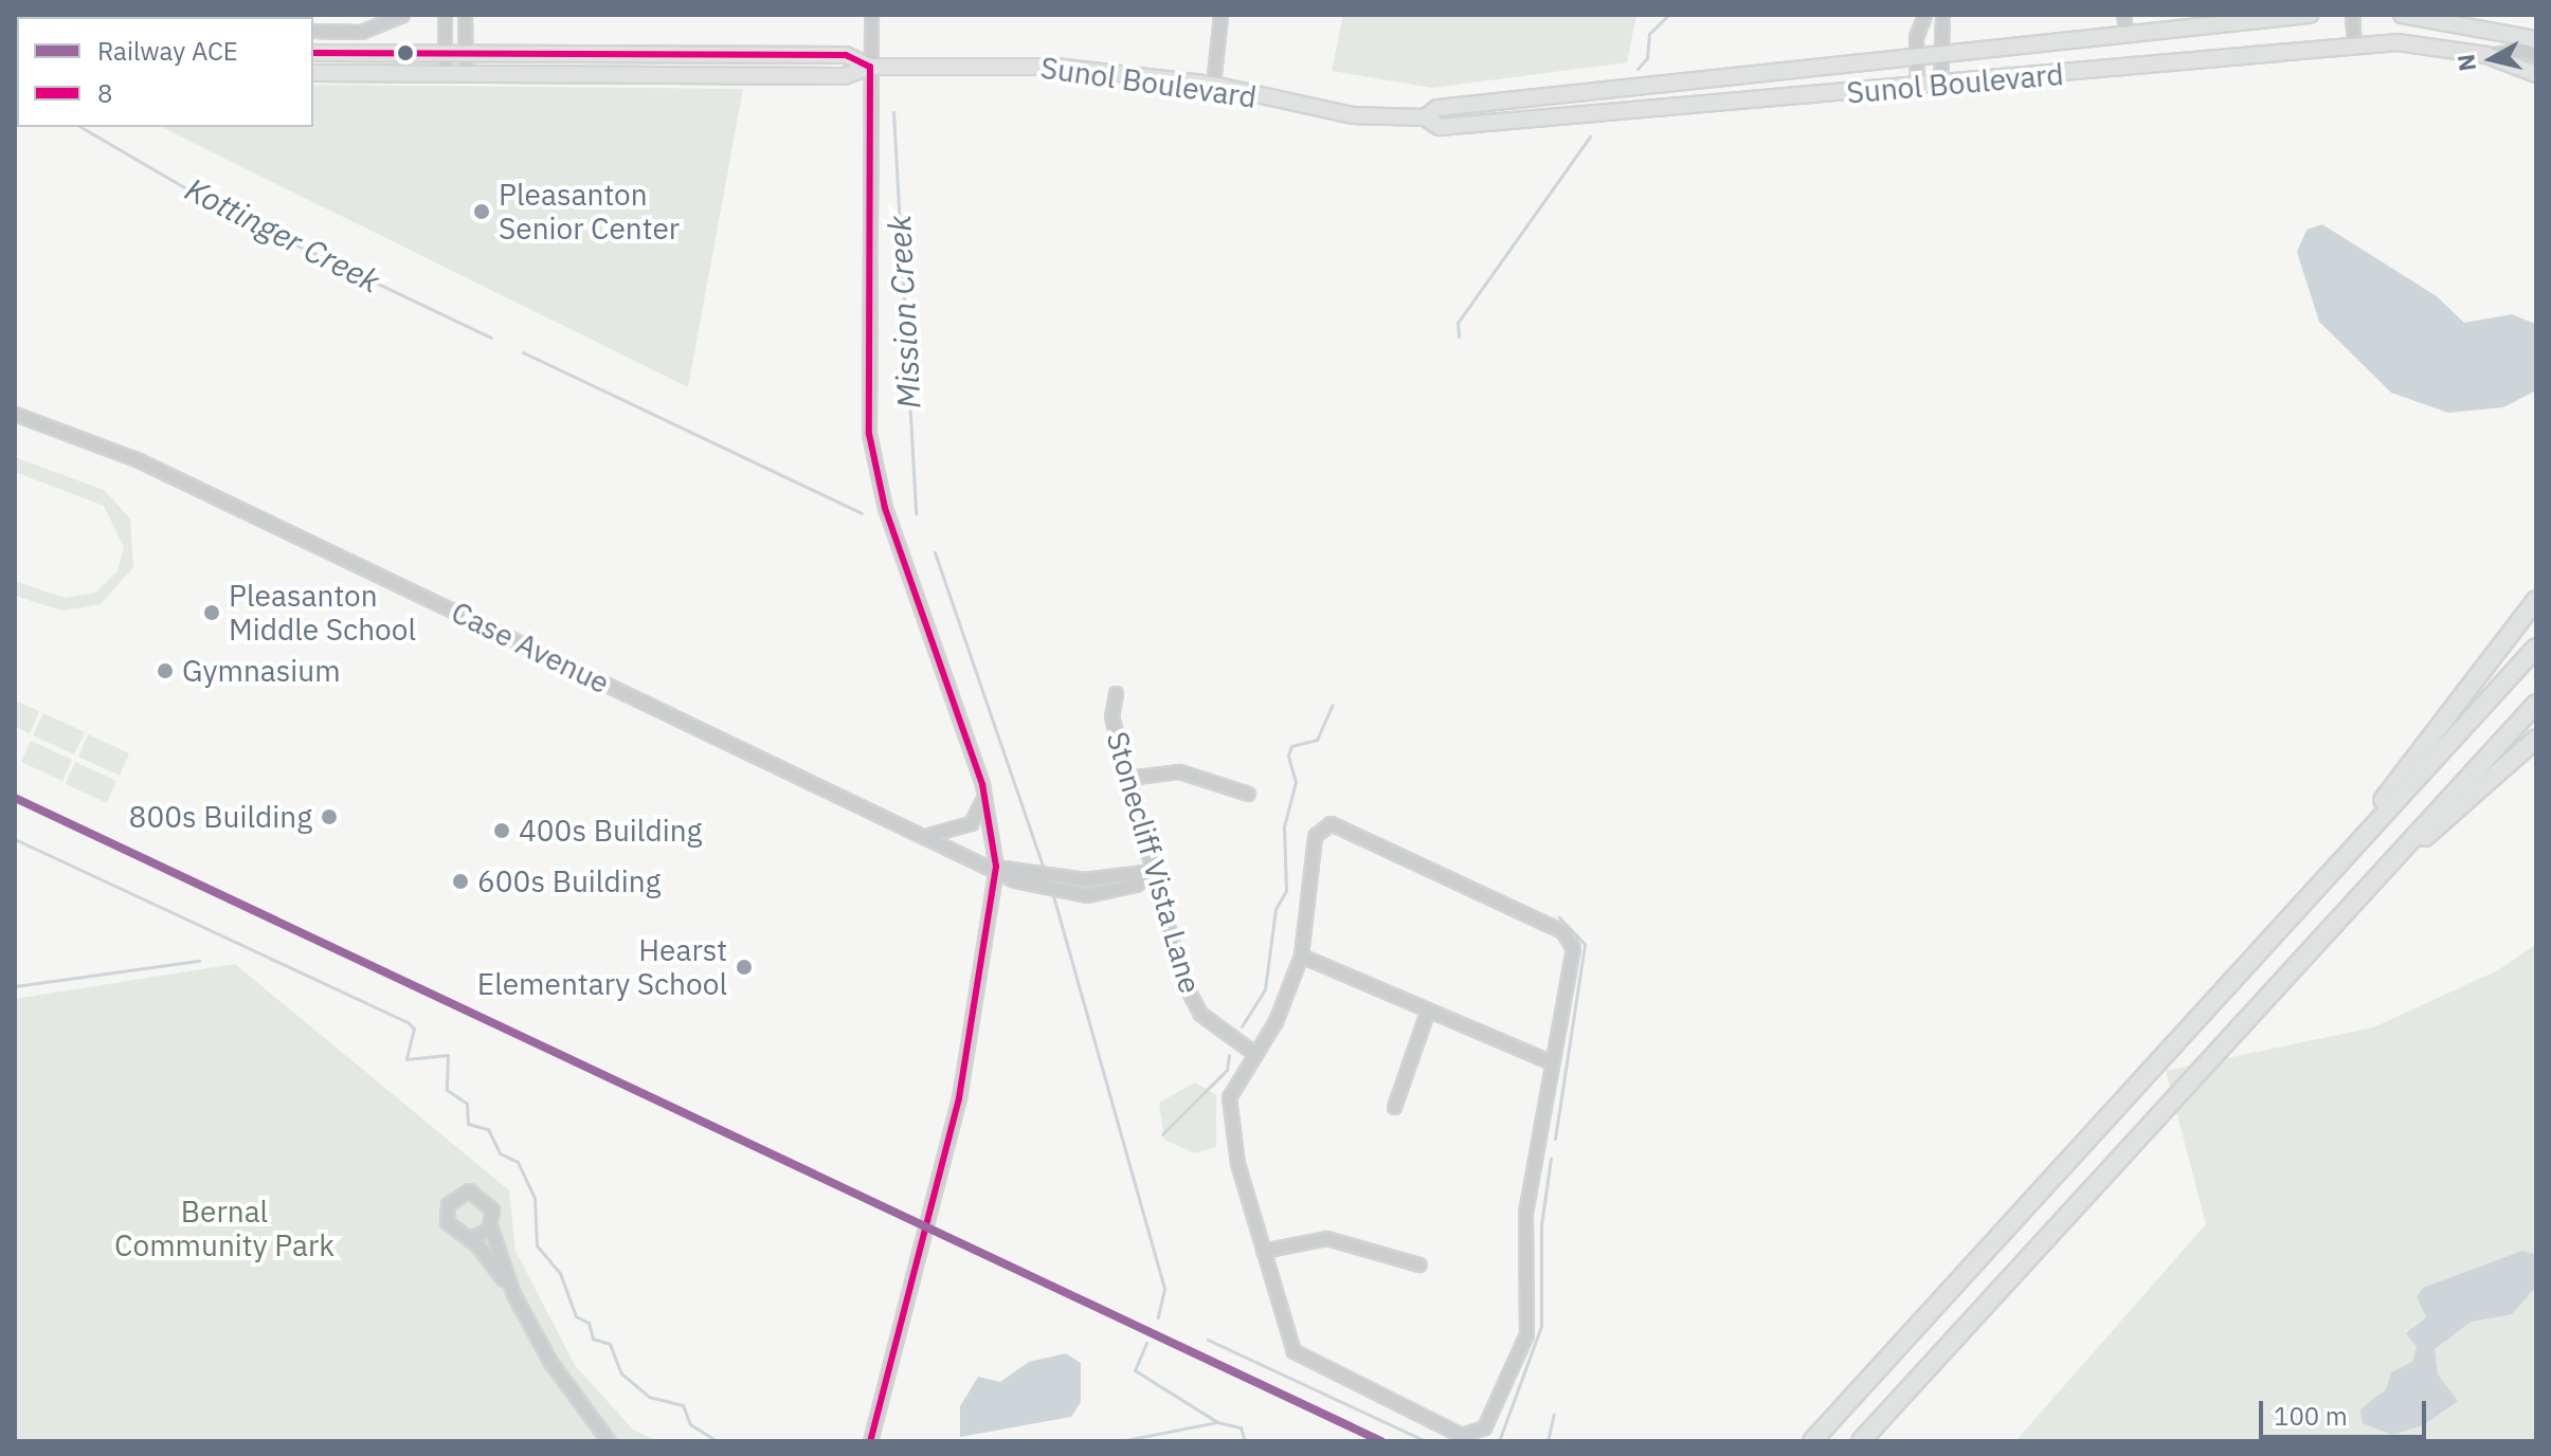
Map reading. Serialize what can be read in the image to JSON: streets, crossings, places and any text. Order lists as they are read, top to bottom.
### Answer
{
  "streets": {
    "main road": ["Sunol Boulevard"],
    "street": ["Case Avenue", "Stonecliff Vista Lane"]
  },
  "crossings": [
    ["Case Avenue", "Stonecliff Vista Lane"]
  ],
  "water": ["Kottinger Creek", "Mission Creek"],
  "parks": ["Bernal Community Park"],
  "places": [
    "Pleasanton Senior Center",
    "Pleasanton Middle School",
    "Gymnasium",
    "800s Building",
    "400s Building",
    "600s Building",
    "Hearst Elementary School"
  ],
  "lines": ["transit line 8", "rail line ACE"],
  "legend": ["Railway ACE", "8"],
  "scale_bar": "100 m",
  "north": "left"
}
